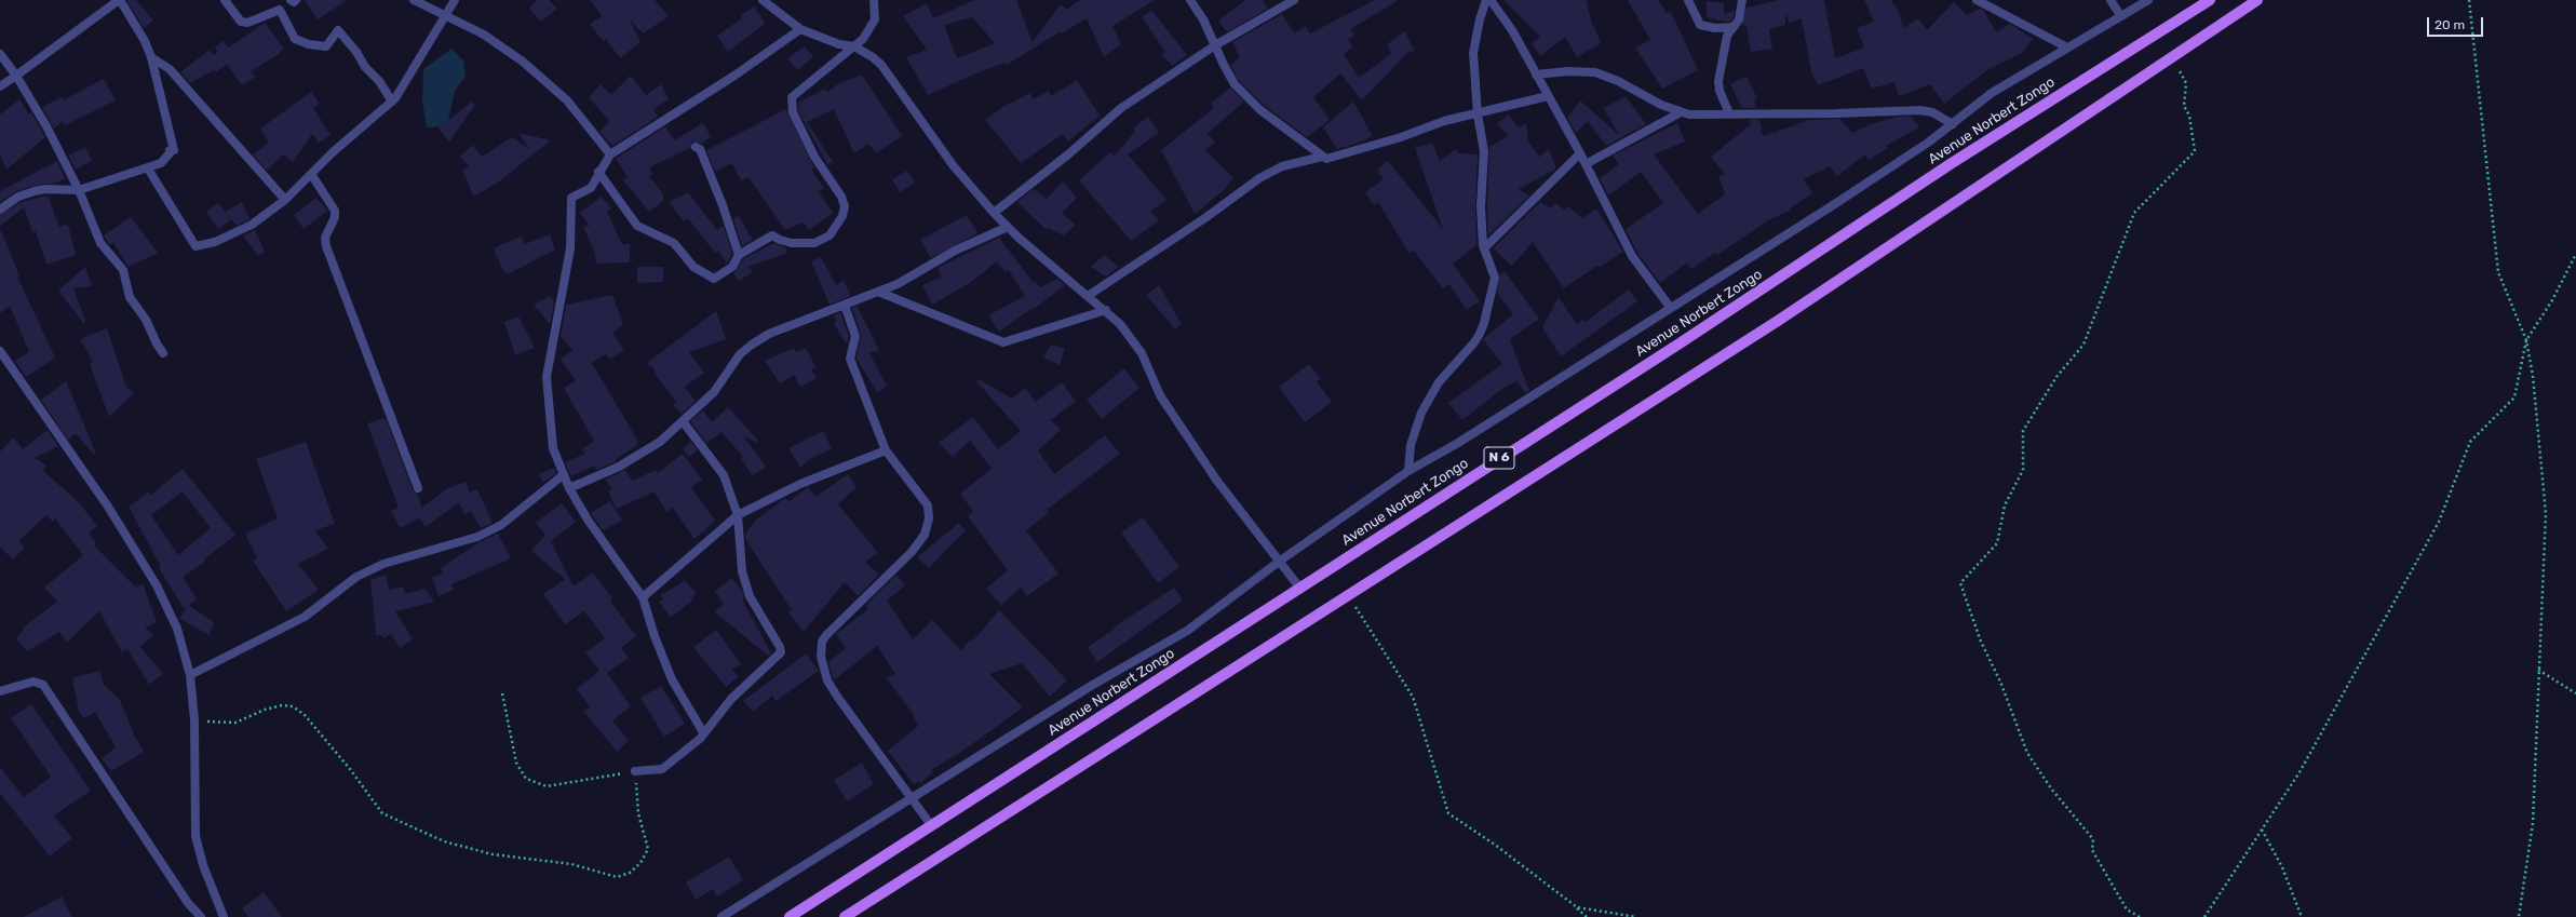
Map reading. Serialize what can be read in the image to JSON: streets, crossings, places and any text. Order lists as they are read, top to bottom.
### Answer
{
  "streets": {
    "main road": ["Avenue Norbert Zongo", "N 6"]
  },
  "scale_bar": "20 m"
}
